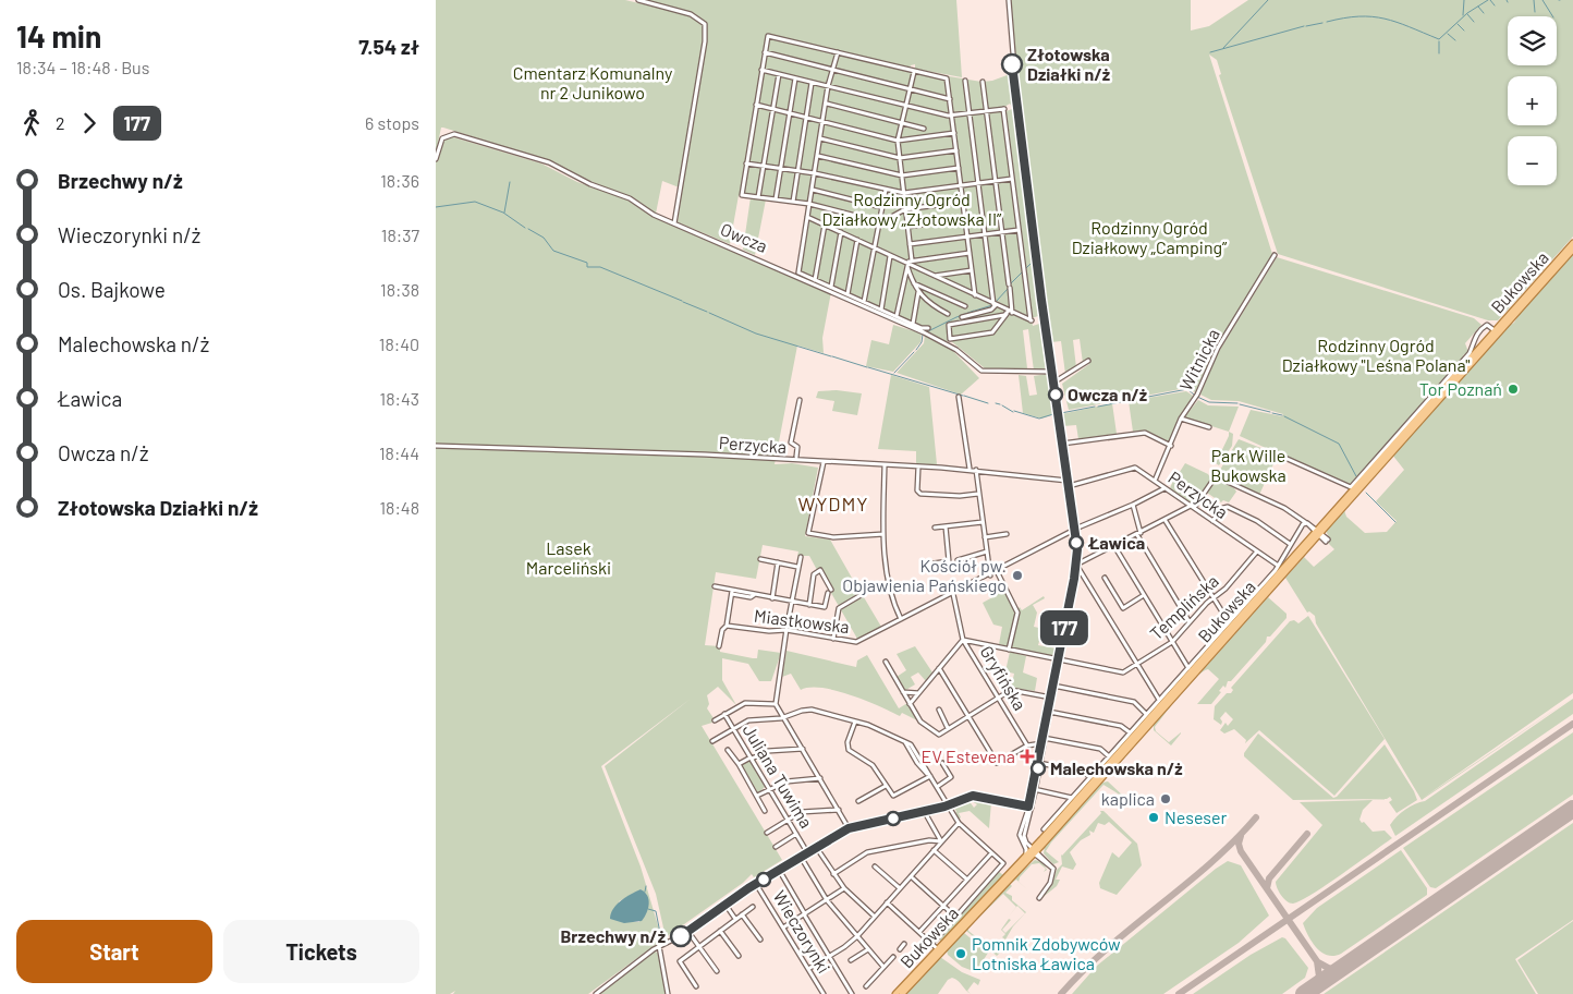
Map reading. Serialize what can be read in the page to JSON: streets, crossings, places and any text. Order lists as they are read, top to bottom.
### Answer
{
  "streets": {
    "main road": ["Bukowska"],
    "street": [
      "Owcza",
      "Witnicka",
      "Perzycka",
      "Templińska",
      "Miastkowska",
      "Gryfińska",
      "Juliana Tuwima",
      "Wieczorynki"
    ]
  },
  "crossings": [
    ["Bukowska", "Perzycka"],
    ["Witnicka", "Perzycka"],
    ["Perzycka", "Templińska"],
    ["Perzycka", "Miastkowska"],
    ["Templińska", "Gryfińska"],
    ["Miastkowska", "Gryfińska"]
  ],
  "districts": ["WYDMY"],
  "parks": [
    "Cmentarz Komunalny nr 2 Junikowo",
    "Rodzinny Ogród Działkowy „Złotowska II”",
    "Rodzinny Ogród Działkowy „Camping”",
    "Rodzinny Ogród Działkowy \"Leśna Polana\"",
    "Park Wille Bukowska",
    "Lasek Marceliński"
  ],
  "places": {
    "other": [
      "Złotowska Działki n/ż",
      "Tor Poznań",
      "Owcza n/ż",
      "Ławica",
      "Kościół pw. Objawienia Pańskiego",
      "Malechowska n/ż",
      "kaplica",
      "Neseser",
      "Brzechwy n/ż",
      "Pomnik Zdobywców Lotniska Ławica"
    ],
    "health": ["EV Estevena"]
  },
  "lines": ["bus line 177"],
  "page": {
    "heading": ["14 min", "18:34 – 18:48 · Bus", "7.54 zł"],
    "on_map": "177",
    "map_buttons": ["+", "−"],
    "legs": ["2", "177", "6 stops"],
    "list": [
      {
        "name": "Brzechwy n/ż",
        "value": "18:36"
      },
      {
        "name": "Wieczorynki n/ż",
        "value": "18:37"
      },
      {
        "name": "Os. Bajkowe",
        "value": "18:38"
      },
      {
        "name": "Malechowska n/ż",
        "value": "18:40"
      },
      {
        "name": "Ławica",
        "value": "18:43"
      },
      {
        "name": "Owcza n/ż",
        "value": "18:44"
      },
      {
        "name": "Złotowska Działki n/ż",
        "value": "18:48"
      }
    ],
    "buttons": ["Start", "Tickets"]
  }
}
